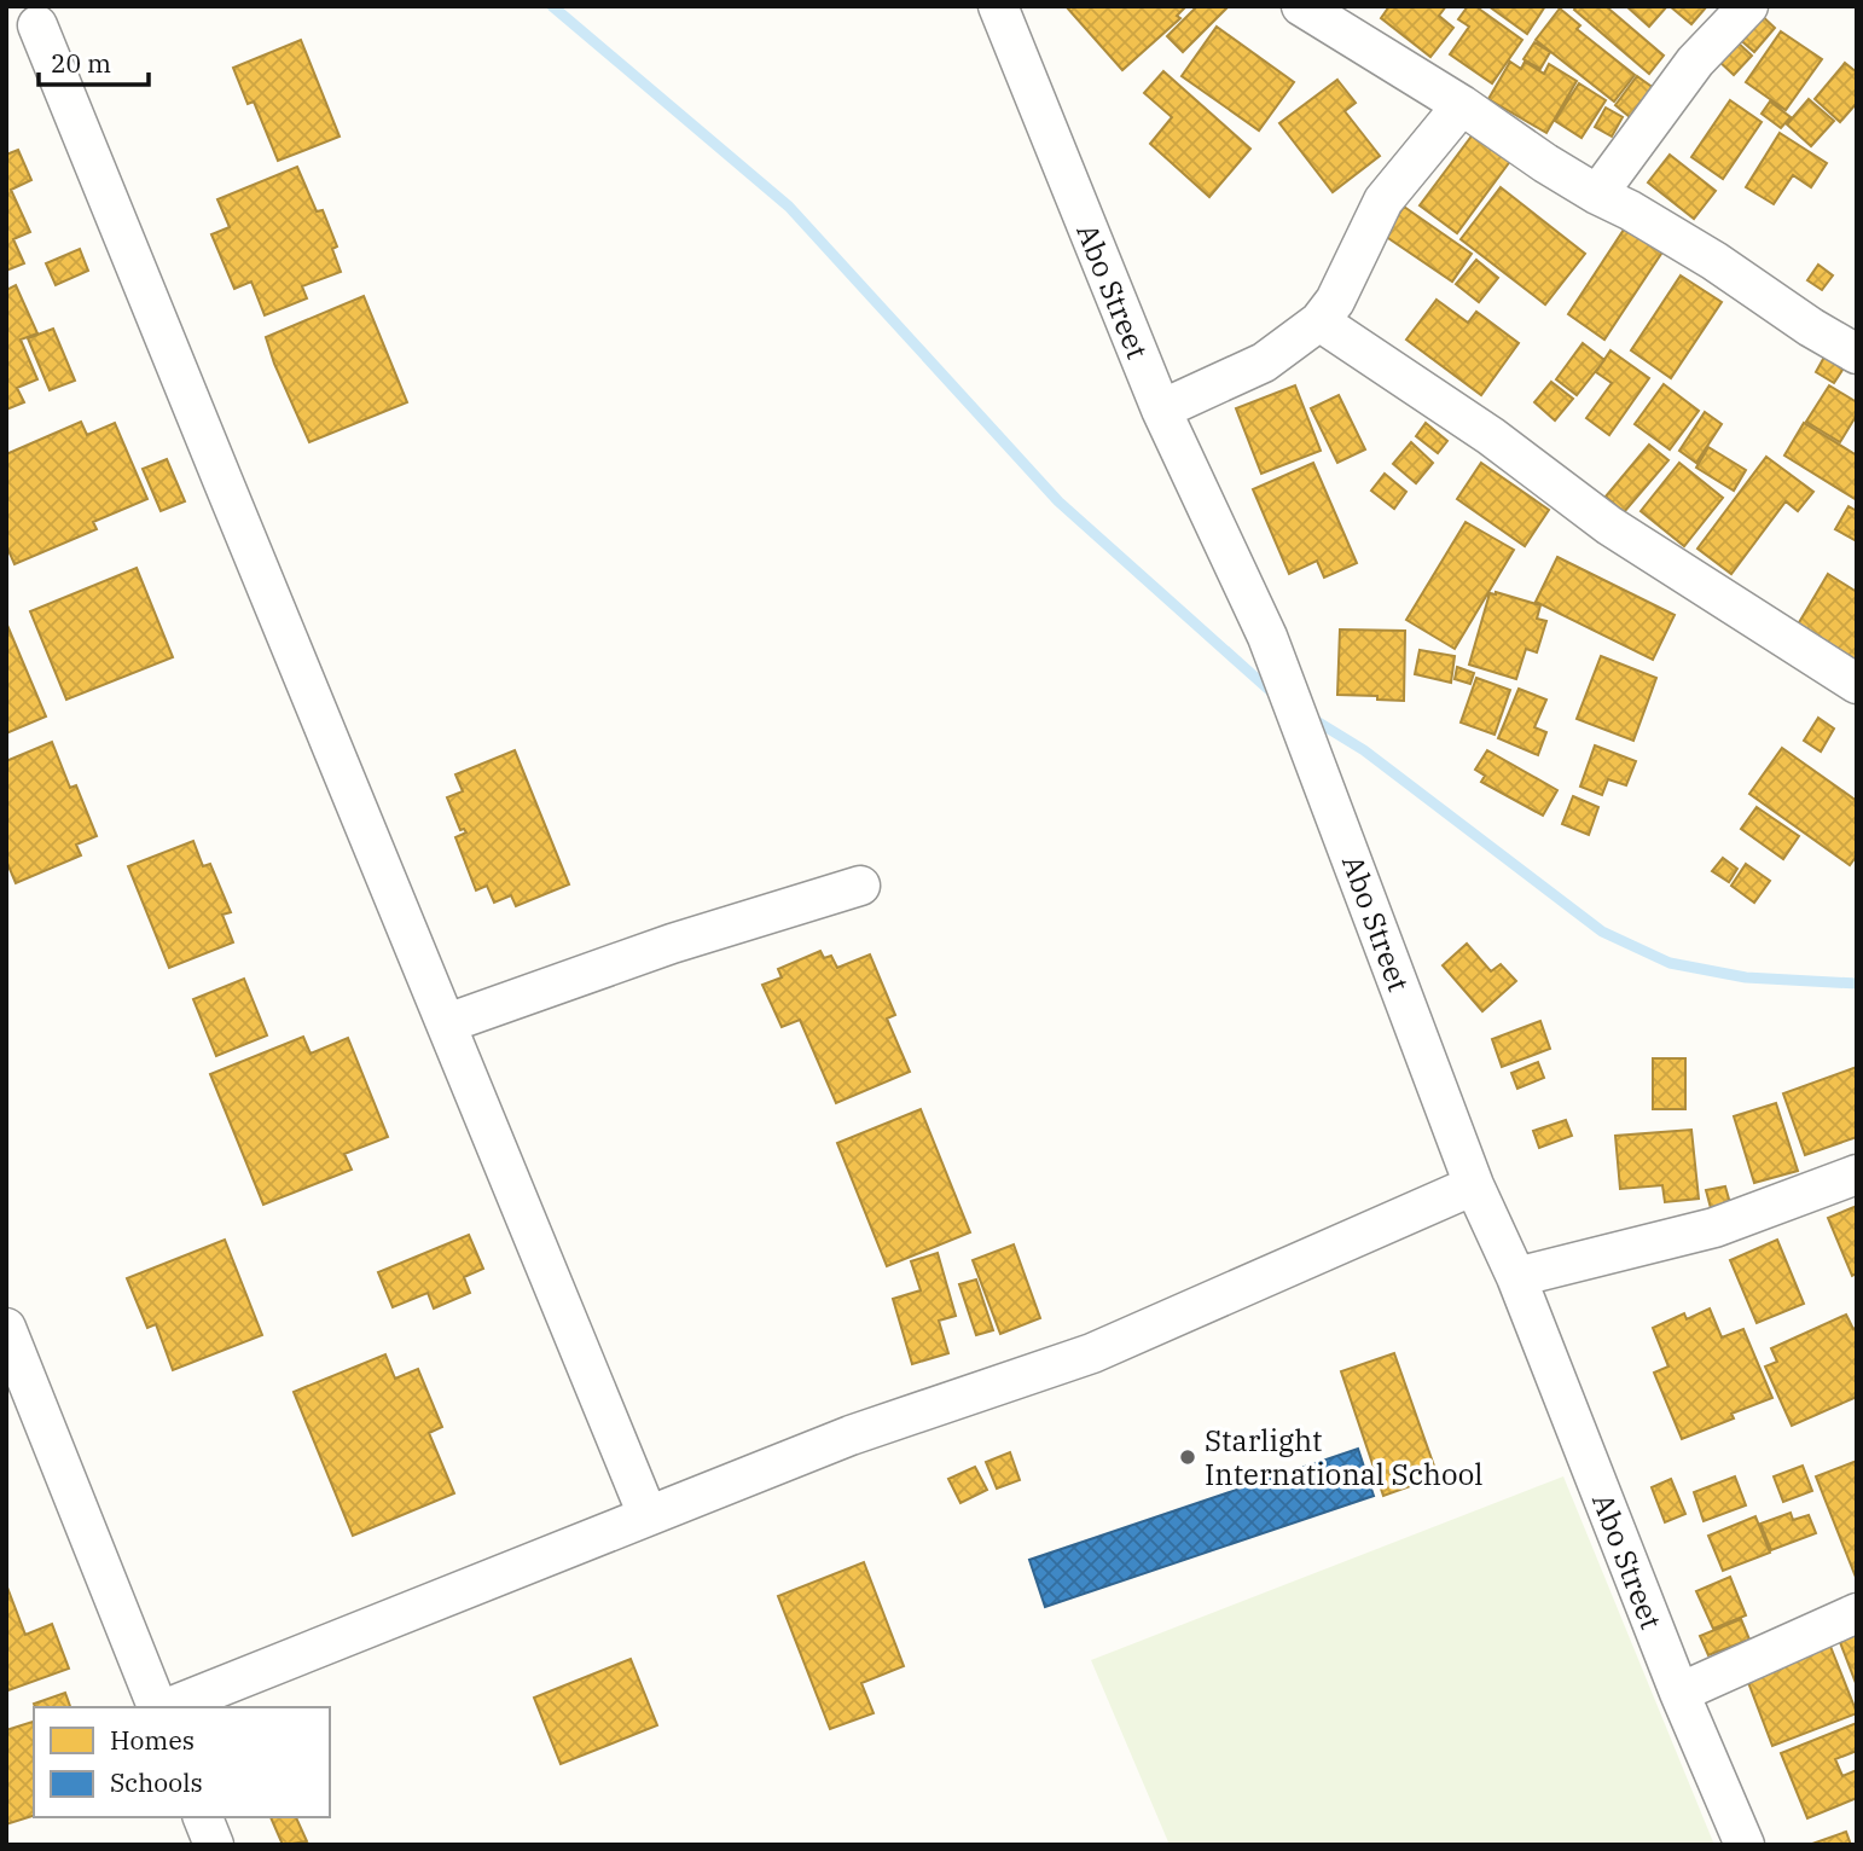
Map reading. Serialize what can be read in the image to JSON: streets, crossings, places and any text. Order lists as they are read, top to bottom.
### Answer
{
  "streets": {
    "street": ["Abo Street"]
  },
  "places": ["Starlight International School"],
  "legend": ["Homes", "Schools"],
  "scale_bar": "20 m"
}
